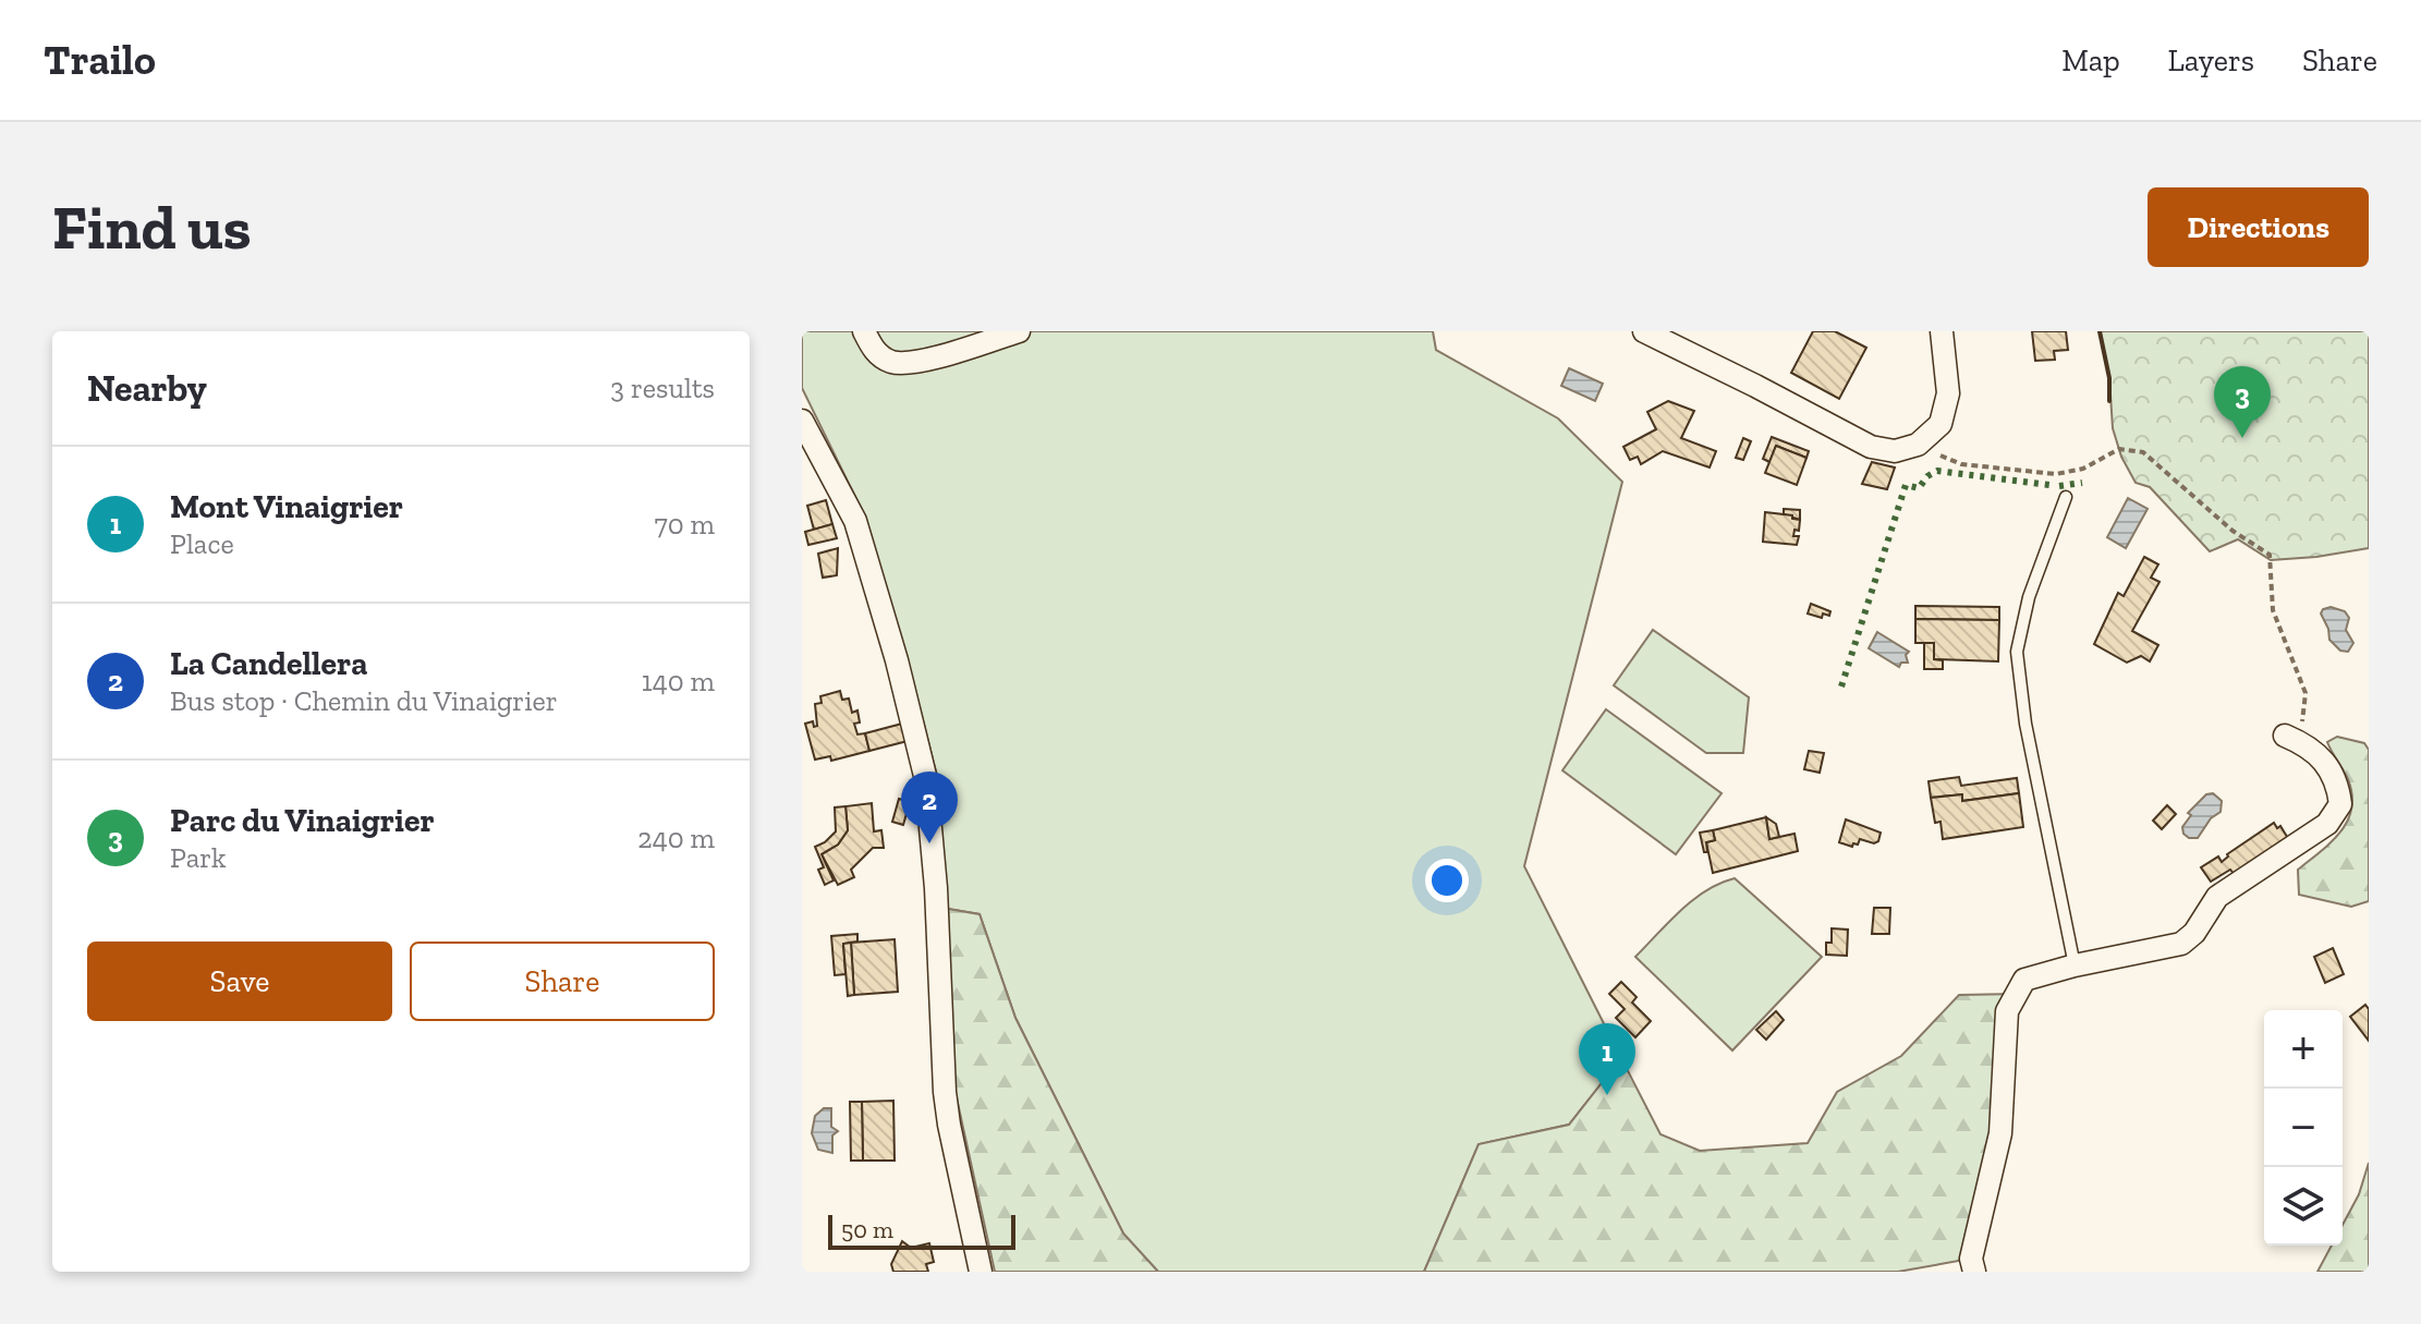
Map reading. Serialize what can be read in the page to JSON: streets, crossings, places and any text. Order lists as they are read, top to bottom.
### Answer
{
  "scale_bar": "50 m",
  "page": {
    "header": "Trailo",
    "nav": ["Map", "Layers", "Share"],
    "buttons": [
      "Directions",
      ["Save", "Share"]
    ],
    "title": "Find us",
    "heading": ["Nearby", "3 results"],
    "pins": ["3", "2", "1"],
    "list": [
      {
        "mark": "1",
        "name": "Mont Vinaigrier",
        "note": "Place",
        "value": "70 m"
      },
      {
        "mark": "2",
        "name": "La Candellera",
        "note": "Bus stop · Chemin du Vinaigrier",
        "value": "140 m"
      },
      {
        "mark": "3",
        "name": "Parc du Vinaigrier",
        "note": "Park",
        "value": "240 m"
      }
    ],
    "map_buttons": ["+", "−"],
    "scale": "50 m"
  }
}
